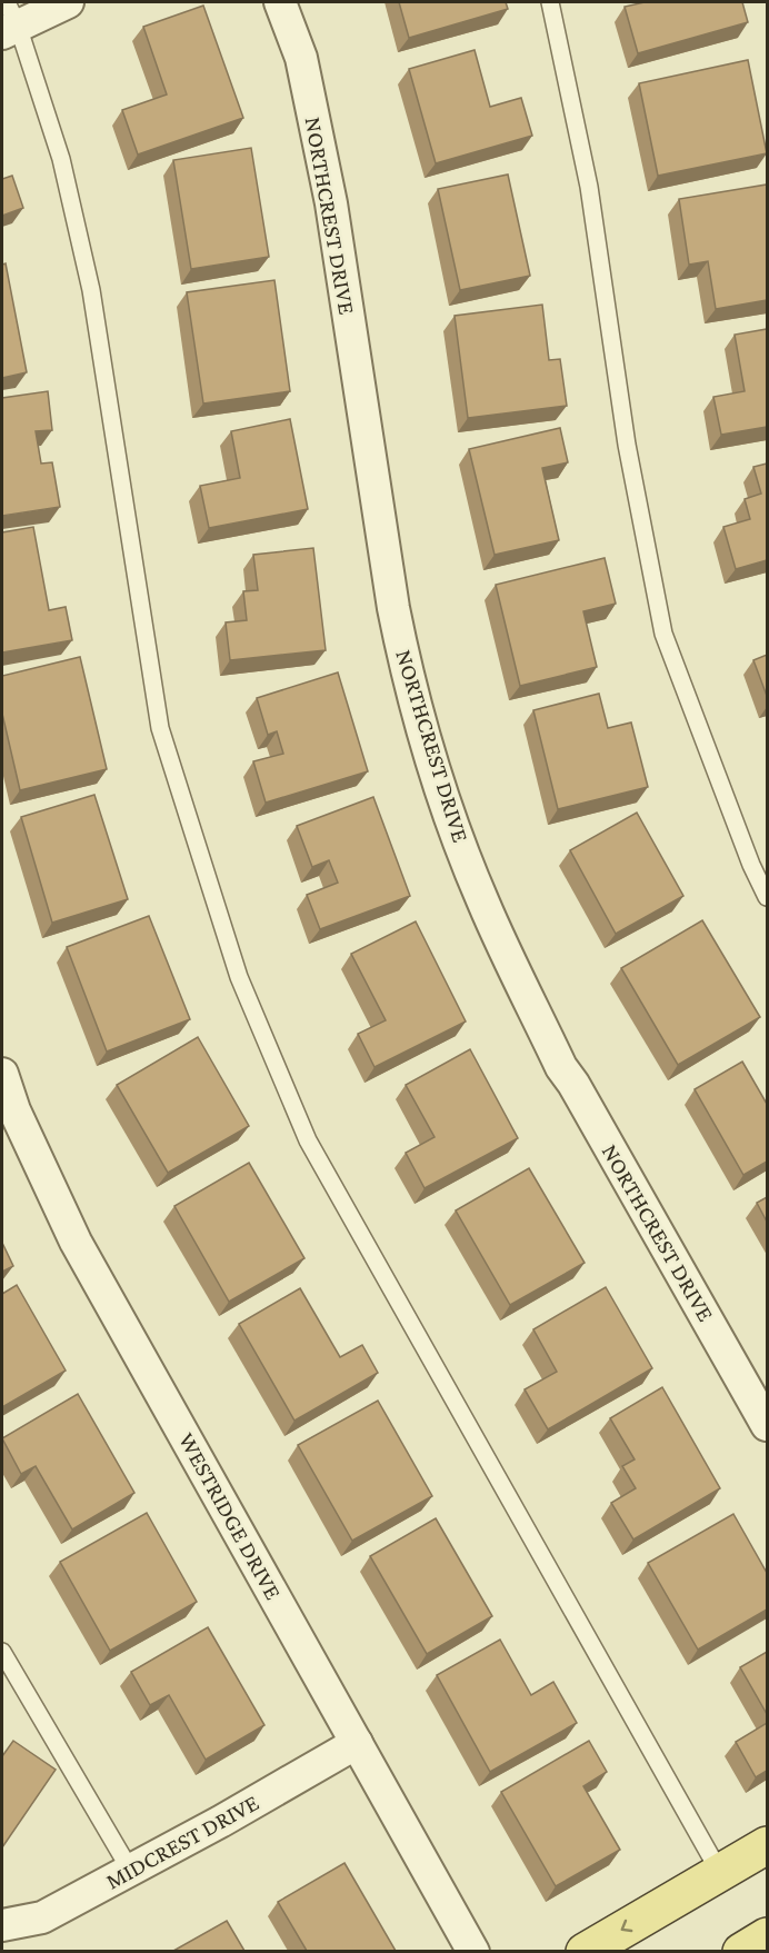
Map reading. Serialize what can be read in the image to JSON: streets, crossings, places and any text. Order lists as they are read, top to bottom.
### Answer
{
  "streets": {
    "street": ["NORTHCREST DRIVE", "WESTRIDGE DRIVE", "MIDCREST DRIVE"]
  },
  "crossings": [
    ["WESTRIDGE DRIVE", "MIDCREST DRIVE"]
  ]
}
